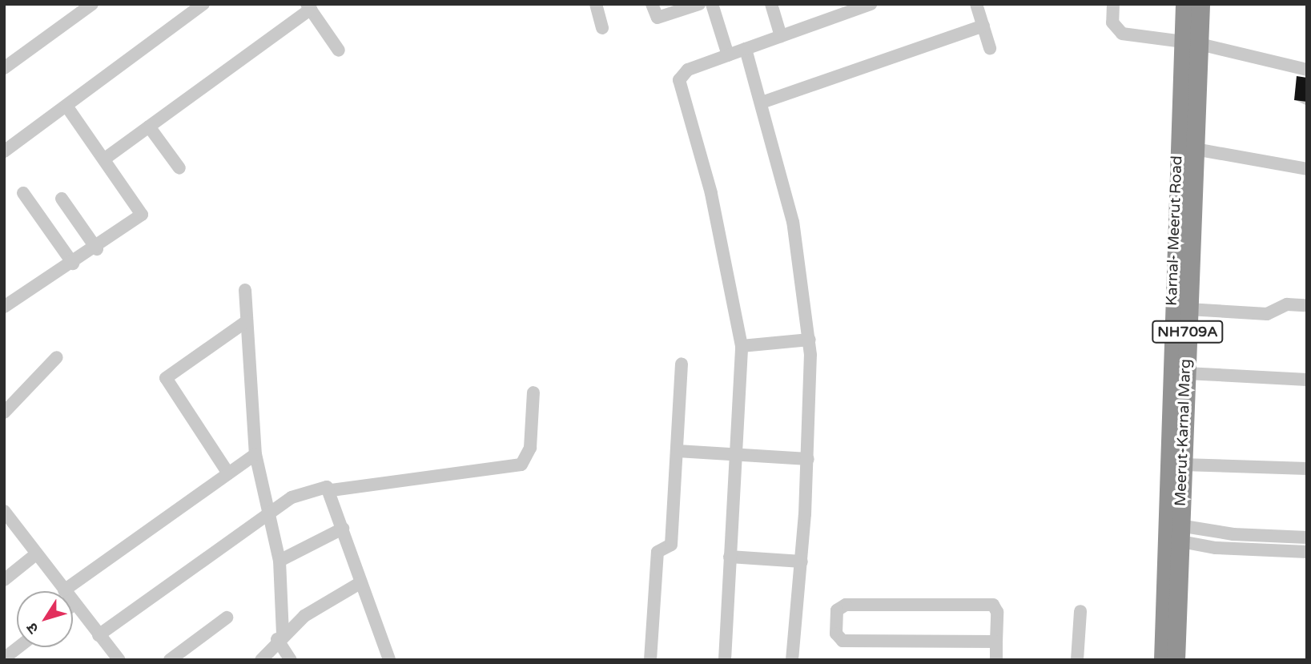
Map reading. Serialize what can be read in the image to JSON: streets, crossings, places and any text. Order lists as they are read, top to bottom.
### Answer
{
  "streets": {
    "highway": ["Karnal- Meerut Road", "NH709A", "Meerut-Karnal Marg"]
  },
  "crossings": [
    ["Karnal- Meerut Road", "Meerut-Karnal Marg"]
  ],
  "north": "bottom left"
}
